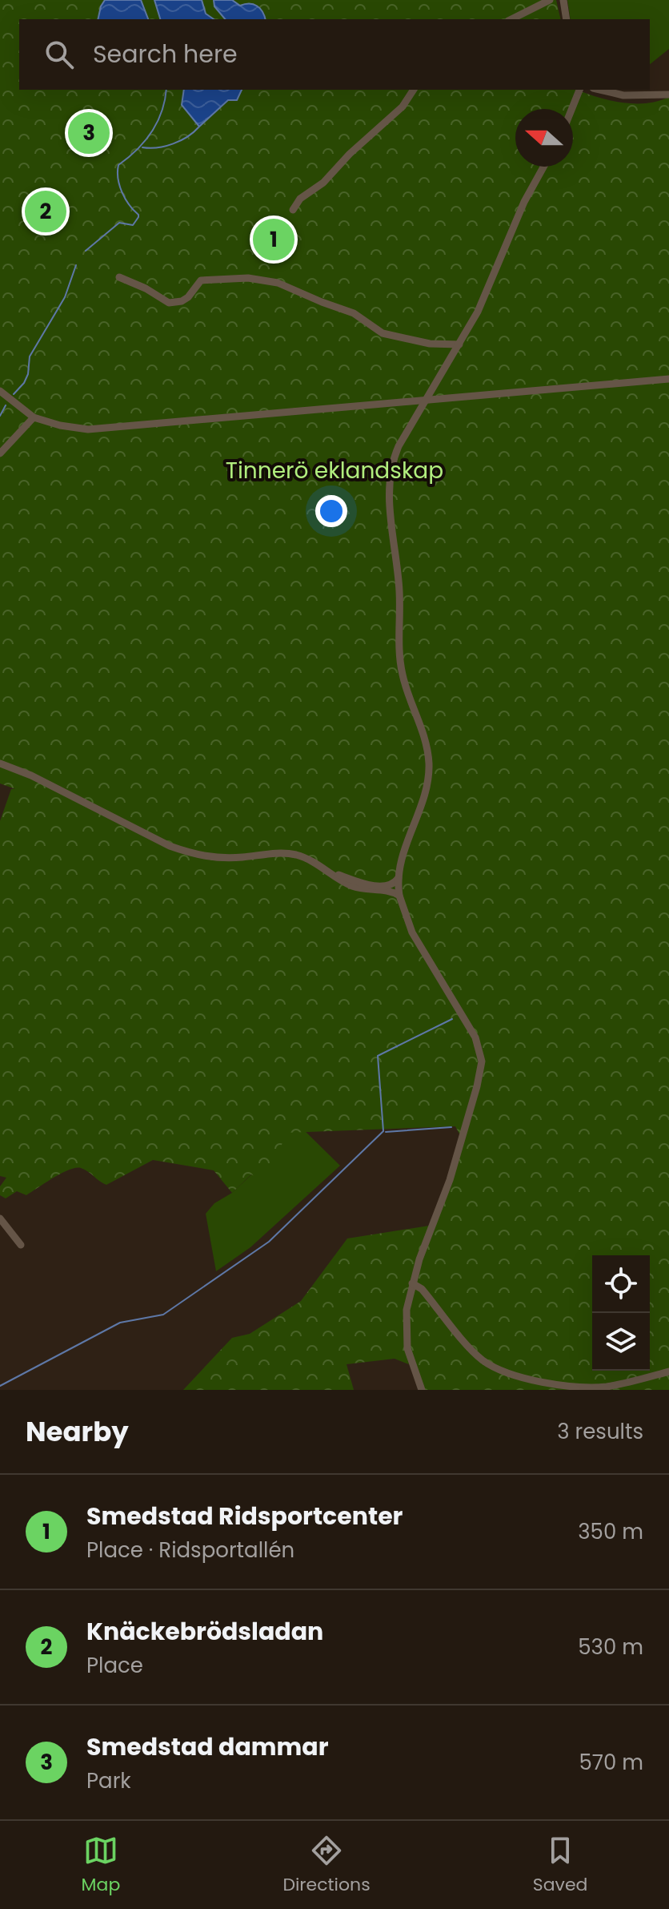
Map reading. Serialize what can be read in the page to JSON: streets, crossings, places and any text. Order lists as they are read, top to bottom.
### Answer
{
  "parks": ["Tinnerö eklandskap"],
  "north": "left",
  "page": {
    "search": "Search here",
    "pins": ["3", "2", "1"],
    "heading": ["Nearby", "3 results"],
    "list": [
      {
        "mark": "1",
        "name": "Smedstad Ridsportcenter",
        "note": "Place · Ridsportallén",
        "value": "350 m"
      },
      {
        "mark": "2",
        "name": "Knäckebrödsladan",
        "note": "Place",
        "value": "530 m"
      },
      {
        "mark": "3",
        "name": "Smedstad dammar",
        "note": "Park",
        "value": "570 m"
      }
    ],
    "nav": ["Map", "Directions", "Saved"]
  }
}
